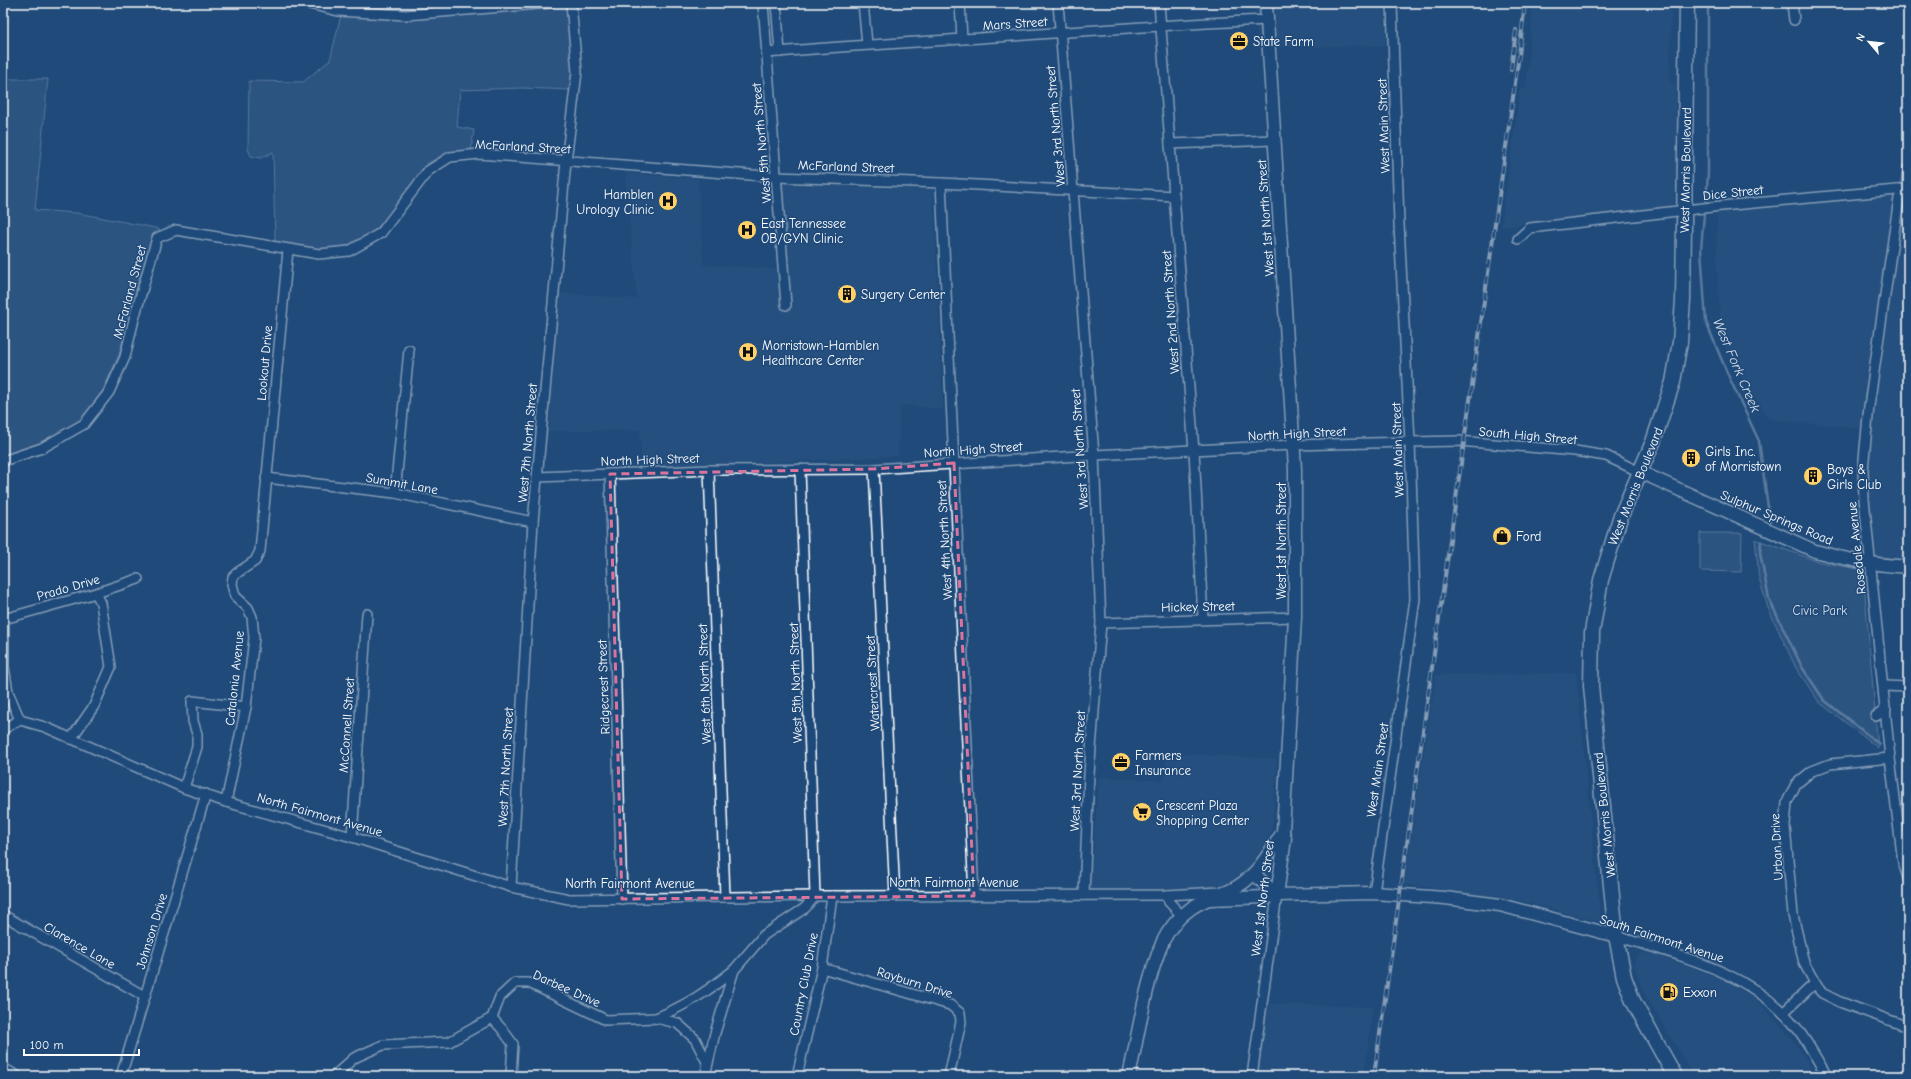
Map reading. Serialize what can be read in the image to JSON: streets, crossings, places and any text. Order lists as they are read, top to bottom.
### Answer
{
  "streets": {
    "main road": [
      "West Morris Boulevard",
      "West 1st North Street",
      "Sulphur Springs Road",
      "South Fairmont Avenue"
    ],
    "street": [
      "Mars Street",
      "West 3rd North Street",
      "West Main Street",
      "West 5th North Street",
      "McFarland Street",
      "Dice Street",
      "West 2nd North Street",
      "Lookout Drive",
      "North High Street",
      "South High Street",
      "West 7th North Street",
      "Summit Lane",
      "West 4th North Street",
      "Rosedale Avenue",
      "Prado Drive",
      "Hickey Street",
      "Catalonia Avenue",
      "Watercrest Street",
      "West 6th North Street",
      "Ridgecrest Street",
      "McConnell Street",
      "North Fairmont Avenue",
      "Urban Drive",
      "Johnson Drive",
      "Clarence Lane",
      "Rayburn Drive",
      "Country Club Drive",
      "Darbee Drive"
    ]
  },
  "crossings": [
    ["Mars Street", "West 3rd North Street"],
    ["Mars Street", "West 5th North Street"],
    ["Mars Street", "West 1st North Street"],
    ["Mars Street", "West 2nd North Street"],
    ["West 3rd North Street", "McFarland Street"],
    ["West 3rd North Street", "North High Street"],
    ["West 3rd North Street", "Hickey Street"],
    ["West 3rd North Street", "North Fairmont Avenue"],
    ["West Main Street", "North High Street"],
    ["West Main Street", "South High Street"],
    ["West Main Street", "South Fairmont Avenue"],
    ["West 5th North Street", "McFarland Street"],
    ["West 5th North Street", "North High Street"],
    ["West 5th North Street", "North Fairmont Avenue"],
    ["West 5th North Street", "Darbee Drive"],
    ["McFarland Street", "West 2nd North Street"],
    ["McFarland Street", "Lookout Drive"],
    ["McFarland Street", "West 7th North Street"],
    ["McFarland Street", "West 4th North Street"],
    ["West Morris Boulevard", "Dice Street"],
    ["West Morris Boulevard", "South High Street"],
    ["West Morris Boulevard", "Sulphur Springs Road"],
    ["West Morris Boulevard", "South Fairmont Avenue"],
    ["Dice Street", "Rosedale Avenue"],
    ["West 1st North Street", "North High Street"],
    ["West 1st North Street", "Hickey Street"],
    ["West 2nd North Street", "North High Street"],
    ["West 2nd North Street", "Hickey Street"],
    ["Lookout Drive", "Summit Lane"],
    ["Lookout Drive", "Catalonia Avenue"],
    ["North High Street", "South High Street"],
    ["North High Street", "West 7th North Street"],
    ["North High Street", "West 4th North Street"],
    ["North High Street", "Watercrest Street"],
    ["North High Street", "West 6th North Street"],
    ["North High Street", "Ridgecrest Street"],
    ["South High Street", "Sulphur Springs Road"],
    ["West 7th North Street", "Summit Lane"],
    ["West 7th North Street", "North Fairmont Avenue"],
    ["Summit Lane", "Catalonia Avenue"],
    ["Sulphur Springs Road", "Rosedale Avenue"],
    ["West 4th North Street", "North Fairmont Avenue"],
    ["Rosedale Avenue", "Urban Drive"],
    ["Prado Drive", "North Fairmont Avenue"],
    ["Catalonia Avenue", "North Fairmont Avenue"],
    ["Watercrest Street", "North Fairmont Avenue"],
    ["West 6th North Street", "North Fairmont Avenue"],
    ["Ridgecrest Street", "North Fairmont Avenue"],
    ["McConnell Street", "North Fairmont Avenue"],
    ["North Fairmont Avenue", "Johnson Drive"],
    ["North Fairmont Avenue", "Country Club Drive"],
    ["North Fairmont Avenue", "Darbee Drive"],
    ["Johnson Drive", "Clarence Lane"],
    ["Rayburn Drive", "Country Club Drive"]
  ],
  "water": ["West Fork Creek"],
  "parks": ["Civic Park"],
  "places": {
    "office": ["State Farm", "Farmers Insurance"],
    "hospital": ["Hamblen Urology Clinic", "East Tennessee OB/GYN Clinic", "Morristown-Hamblen Healthcare Center"],
    "building": ["Surgery Center", "Girls Inc. of Morristown", "Boys & Girls Club"],
    "shop": ["Ford"],
    "supermarket": ["Crescent Plaza Shopping Center"],
    "fuel station": ["Exxon"]
  },
  "scale_bar": "100 m",
  "north": "top left"
}
